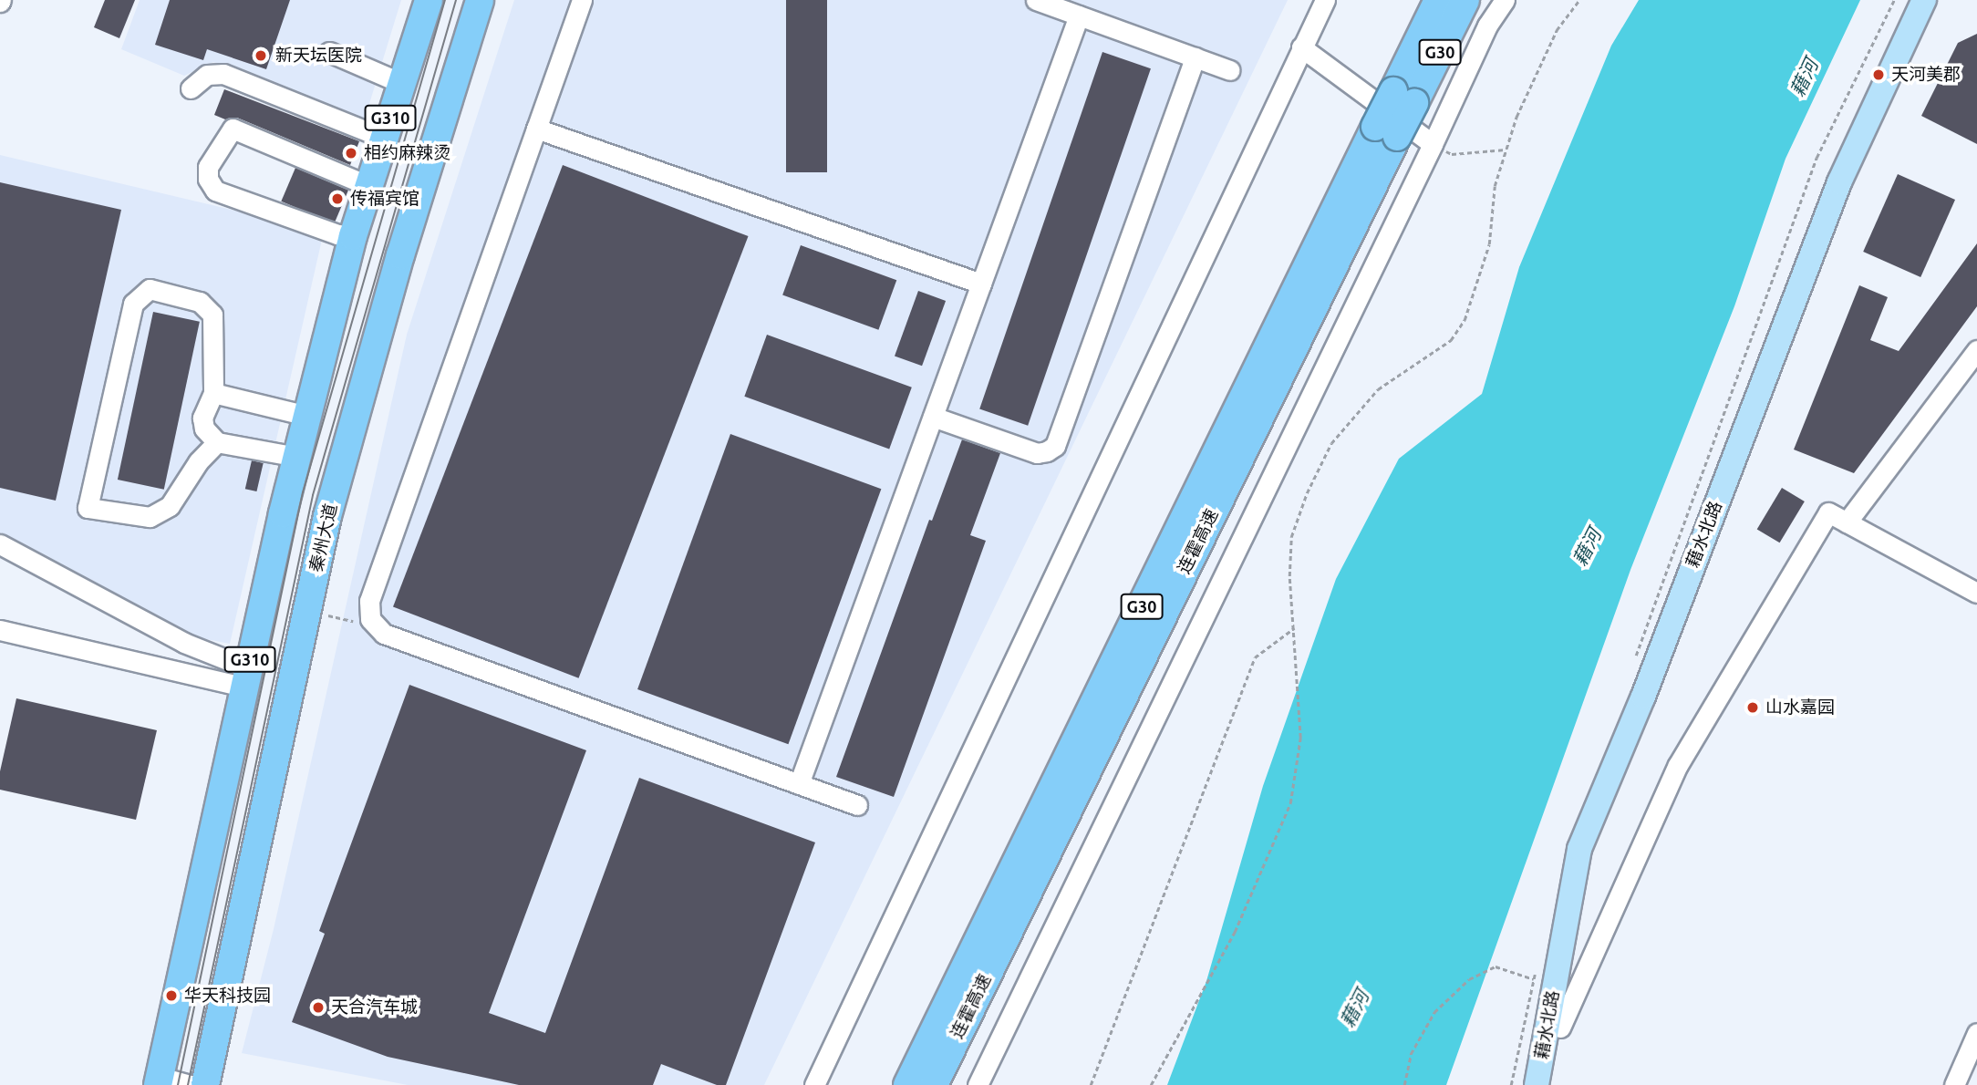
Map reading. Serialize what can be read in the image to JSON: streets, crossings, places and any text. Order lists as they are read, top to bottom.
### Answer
{
  "streets": {
    "highway": [
      "G30",
      "G310",
      "秦州大道",
      "连霍高速"
    ],
    "main road": ["藉水北路"]
  },
  "water": ["藉河"],
  "places": [
    "新天坛医院",
    "天河美郡",
    "相约麻辣烫",
    "传福宾馆",
    "山水嘉园",
    "华天科技园",
    "天合汽车城"
  ]
}
